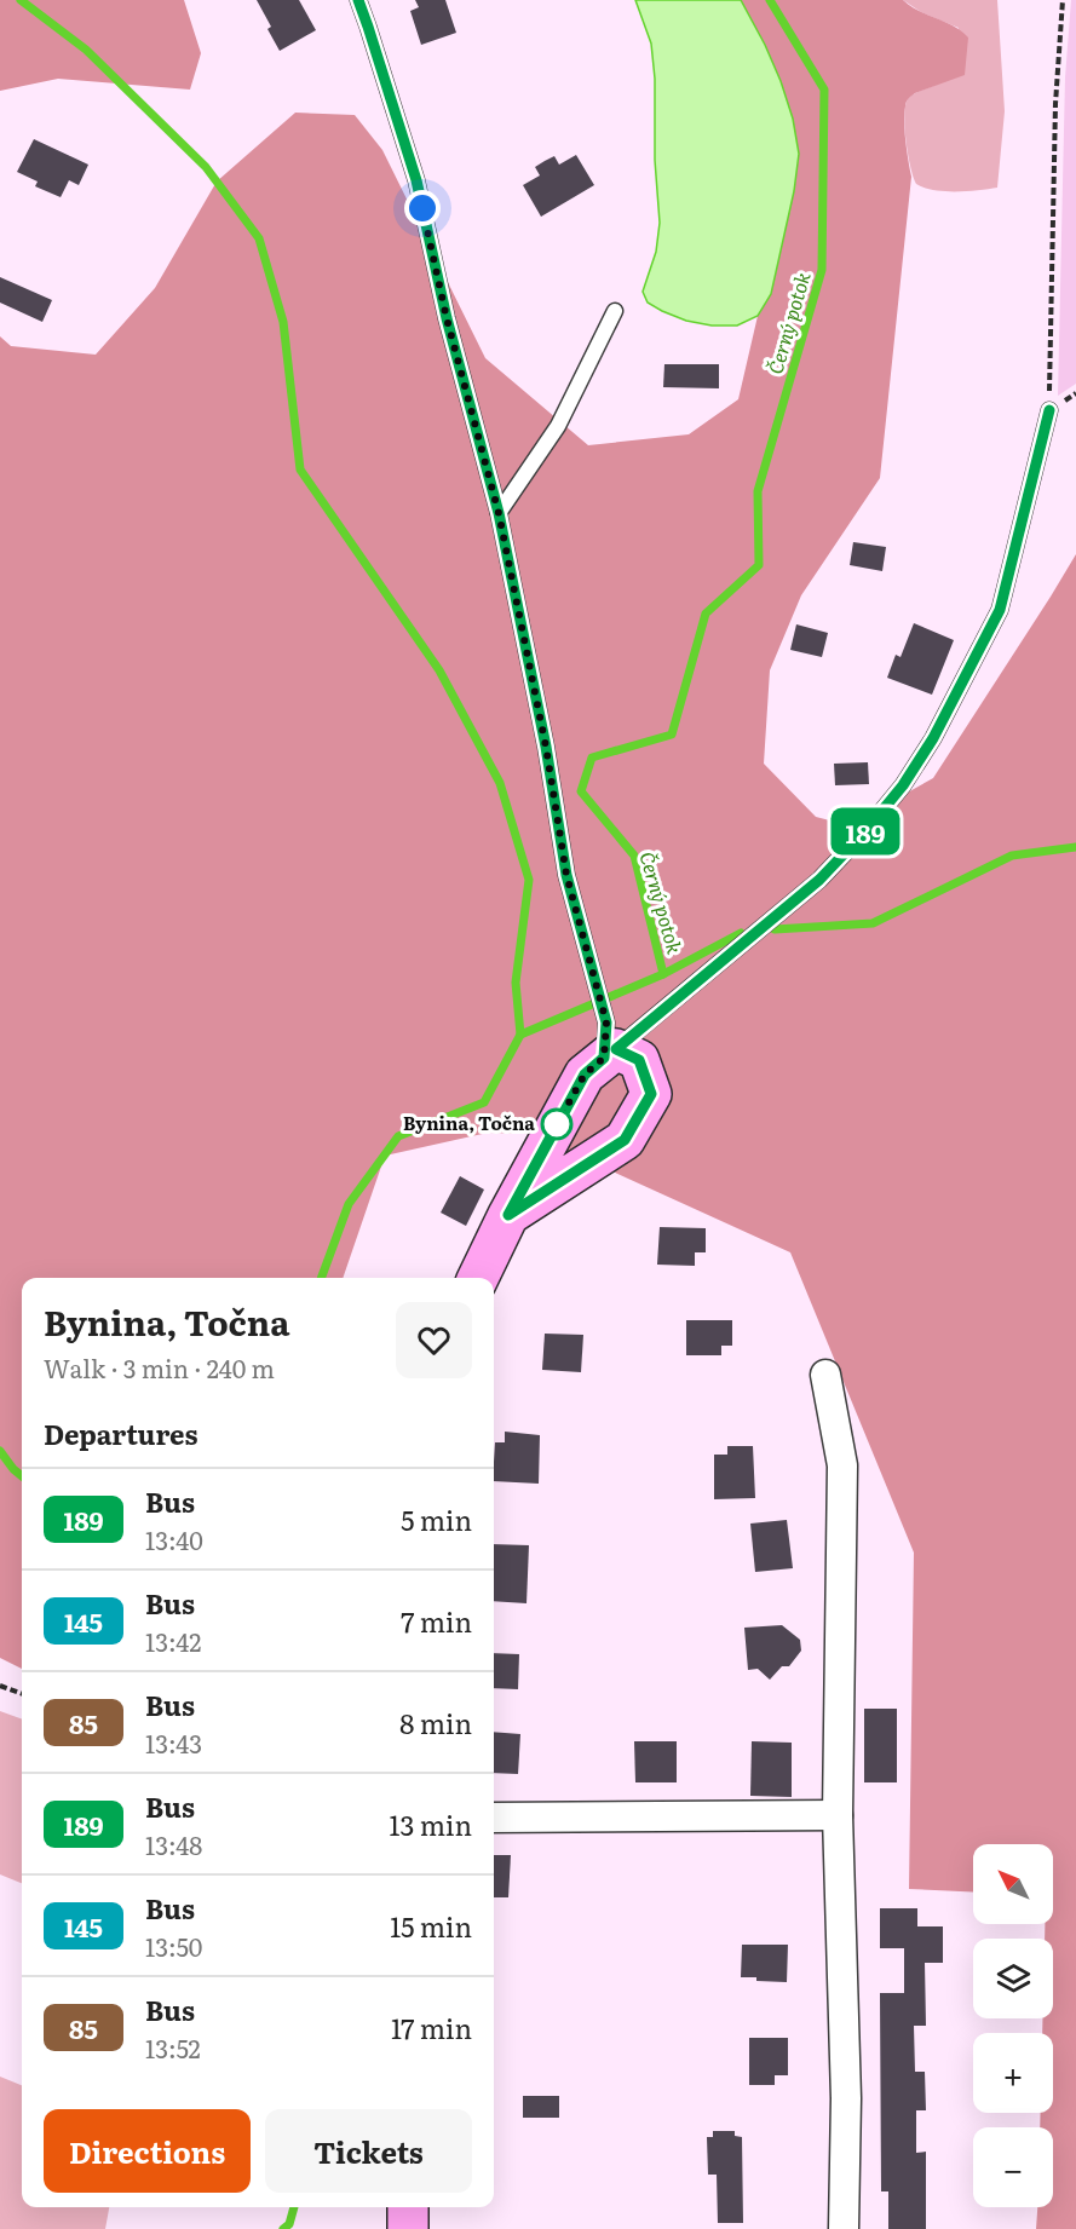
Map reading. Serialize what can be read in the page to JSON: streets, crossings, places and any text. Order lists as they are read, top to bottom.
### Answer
{
  "water": ["Černý potok"],
  "places": ["Bynina, Točna"],
  "lines": ["bus line 189"],
  "north": "top left",
  "page": {
    "on_map": "189",
    "heading": [
      ["Bynina, Točna", "Walk · 3 min · 240 m"],
      "Departures"
    ],
    "list": [
      {
        "mark": "189",
        "name": "Bus",
        "note": "13:40",
        "value": "5 min"
      },
      {
        "mark": "145",
        "name": "Bus",
        "note": "13:42",
        "value": "7 min"
      },
      {
        "mark": "85",
        "name": "Bus",
        "note": "13:43",
        "value": "8 min"
      },
      {
        "mark": "189",
        "name": "Bus",
        "note": "13:48",
        "value": "13 min"
      },
      {
        "mark": "145",
        "name": "Bus",
        "note": "13:50",
        "value": "15 min"
      },
      {
        "mark": "85",
        "name": "Bus",
        "note": "13:52",
        "value": "17 min"
      }
    ],
    "map_buttons": ["+", "−"],
    "buttons": ["Directions", "Tickets"]
  }
}
